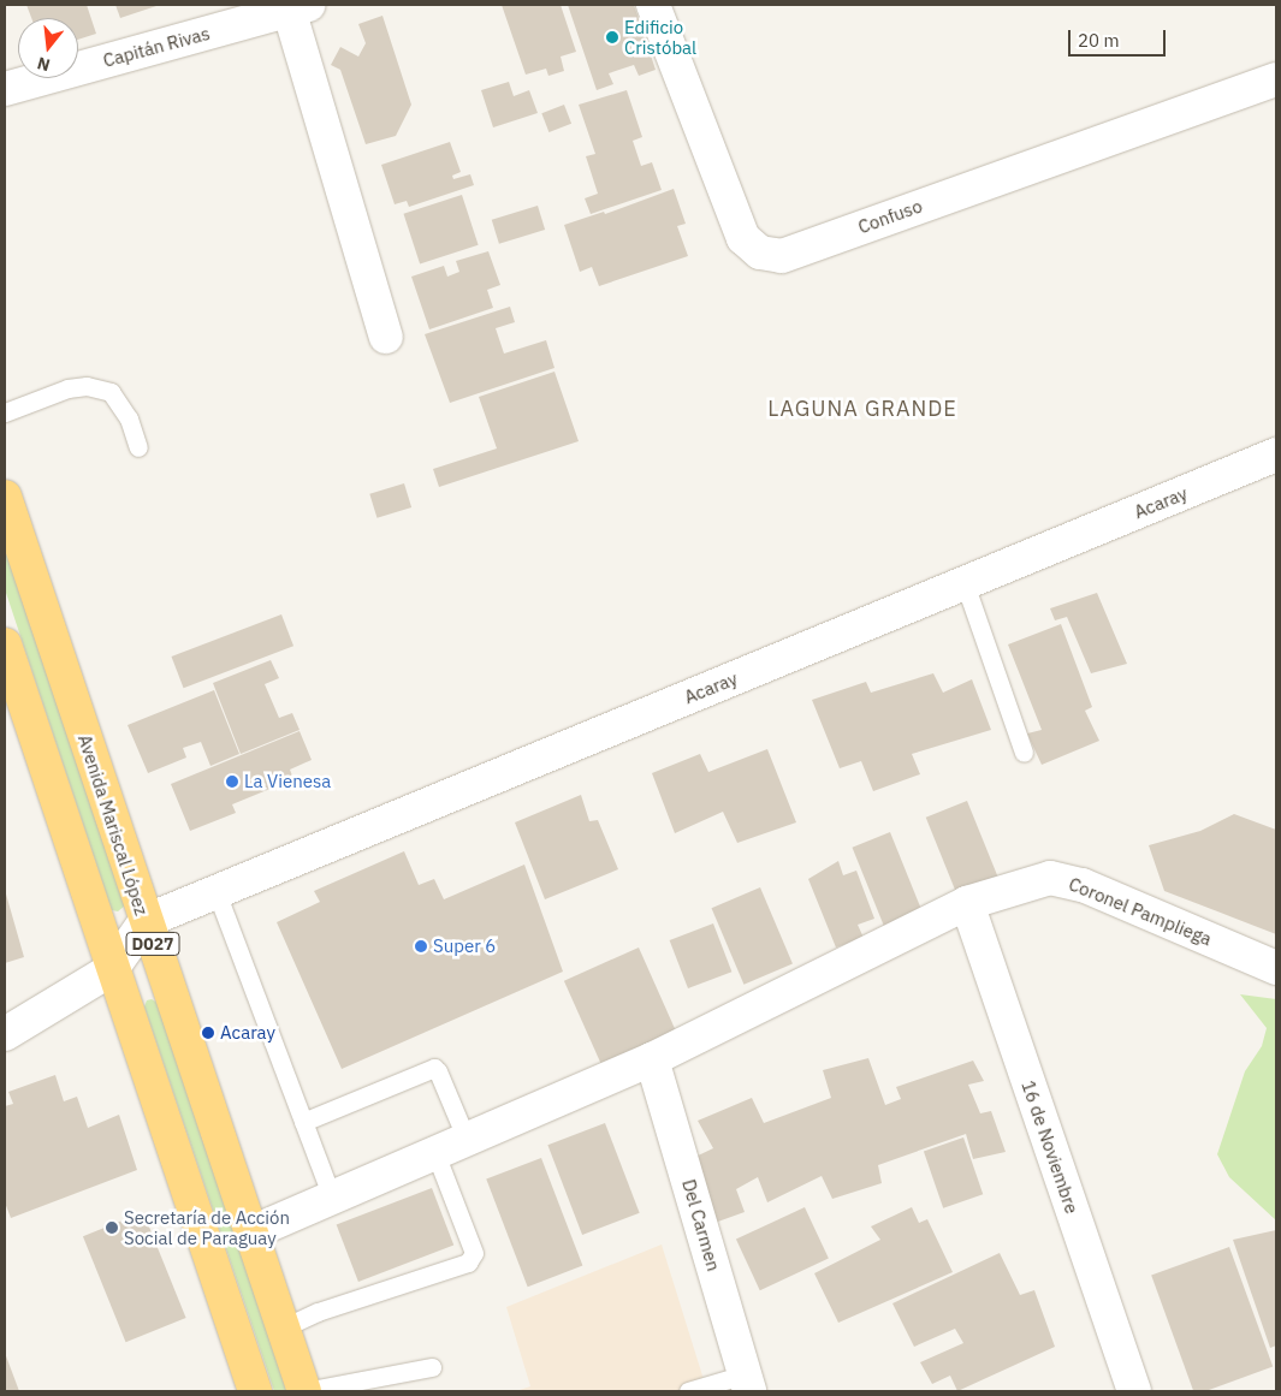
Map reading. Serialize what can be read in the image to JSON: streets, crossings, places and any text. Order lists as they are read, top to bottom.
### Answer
{
  "streets": {
    "highway": ["Avenida Mariscal López", "D027"],
    "street": [
      "Capitán Rivas",
      "Confuso",
      "Acaray",
      "Coronel Pampliega",
      "16 de Noviembre",
      "Del Carmen"
    ]
  },
  "crossings": [
    ["Acaray", "Avenida Mariscal López"],
    ["Avenida Mariscal López", "Coronel Pampliega"],
    ["Coronel Pampliega", "16 de Noviembre"],
    ["Coronel Pampliega", "Del Carmen"]
  ],
  "districts": ["LAGUNA GRANDE"],
  "places": [
    "Edificio Cristóbal",
    "La Vienesa",
    "Super 6",
    "Acaray",
    "Secretaría de Acción Social de Paraguay"
  ],
  "scale_bar": "20 m",
  "north": "bottom"
}
